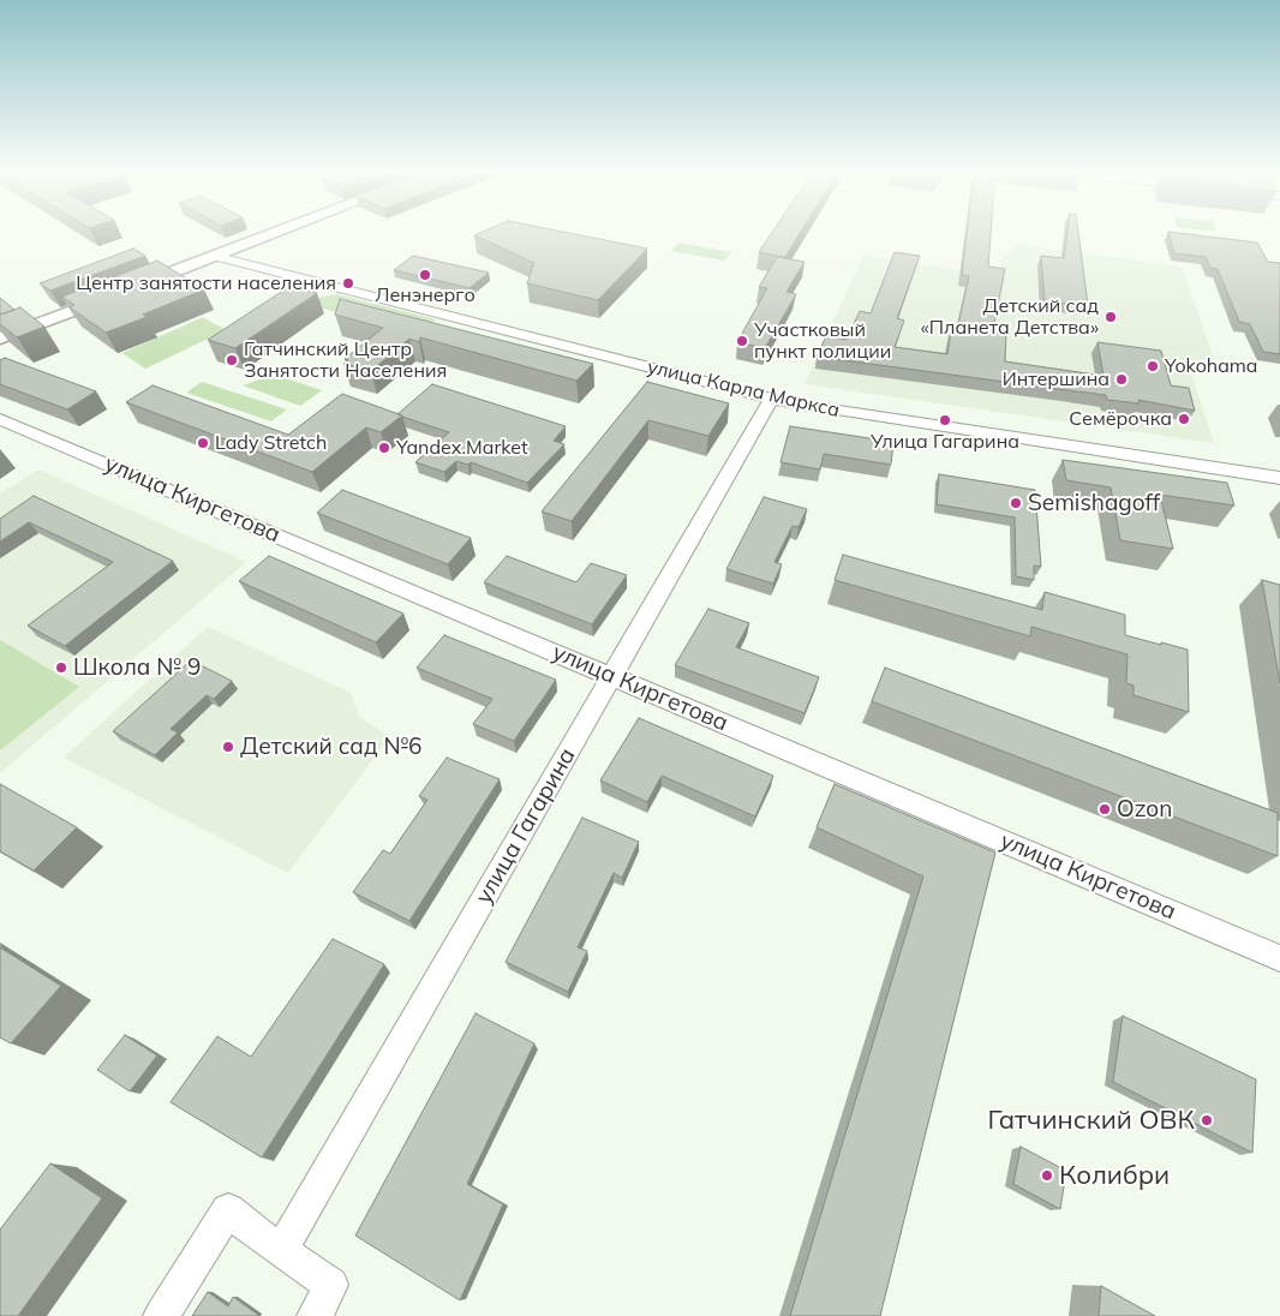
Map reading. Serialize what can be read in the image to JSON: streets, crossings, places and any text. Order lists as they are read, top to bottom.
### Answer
{
  "streets": {
    "street": ["улица Карла Маркса", "улица Киргетова", "улица Гагарина"]
  },
  "crossings": [
    ["улица Карла Маркса", "улица Гагарина"],
    ["улица Киргетова", "улица Гагарина"]
  ],
  "places": [
    "Ленэнерго",
    "Центр занятости населения",
    "Детский сад «Планета Детства»",
    "Участковый пункт полиции",
    "Гатчинский Центр Занятости Населения",
    "Yokohama",
    "Интершина",
    "Семёрочка",
    "Улица Гагарина",
    "Lady Stretch",
    "Yandex.Market",
    "Semishagoff",
    "Школа № 9",
    "Детский сад №6",
    "Ozon",
    "Гатчинский ОВК",
    "Колибри"
  ]
}
